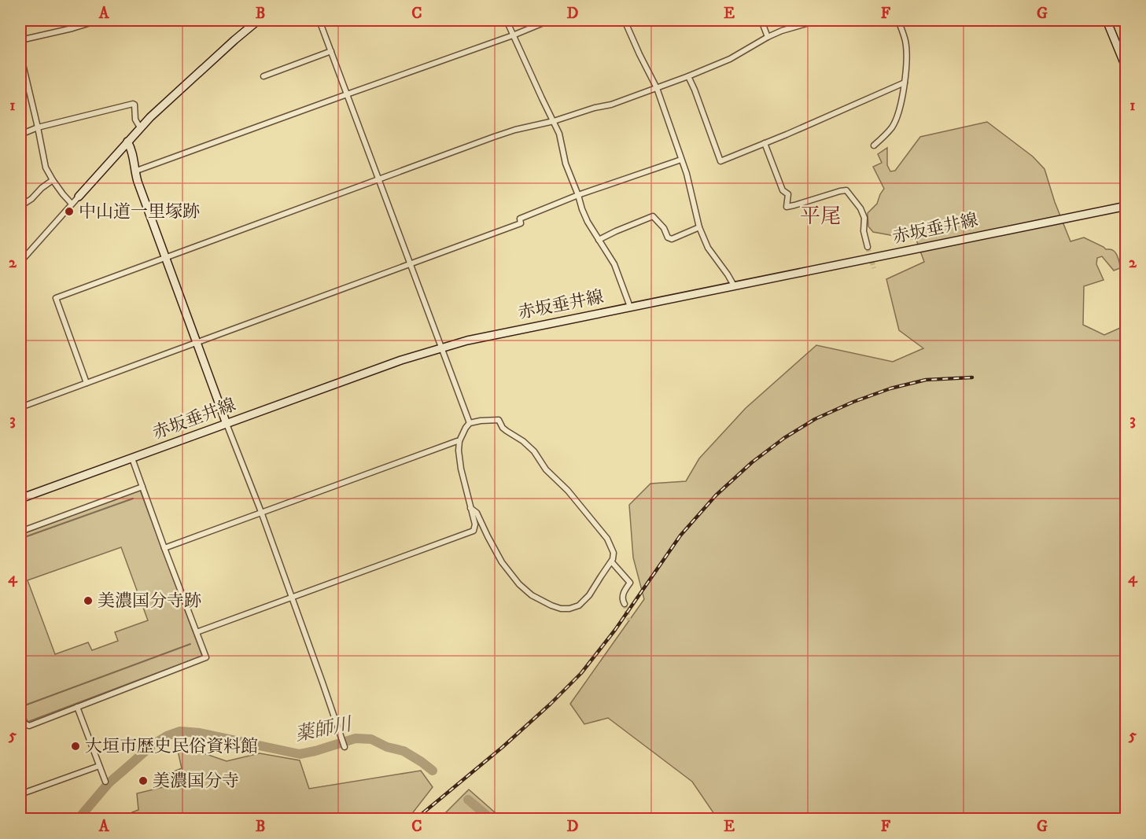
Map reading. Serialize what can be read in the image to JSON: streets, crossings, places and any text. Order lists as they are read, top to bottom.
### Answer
{
  "streets": {
    "main road": ["赤坂垂井線"]
  },
  "districts": ["平尾"],
  "water": ["薬師川"],
  "places": [
    "中山道一里塚跡",
    "美濃国分寺跡",
    "大垣市歴史民俗資料館",
    "美濃国分寺"
  ],
  "grid": {
    "columns": [
      "A",
      "B",
      "C",
      "D",
      "E",
      "F",
      "G"
    ],
    "rows": [
      "1",
      "2",
      "3",
      "4",
      "5"
    ]
  }
}
